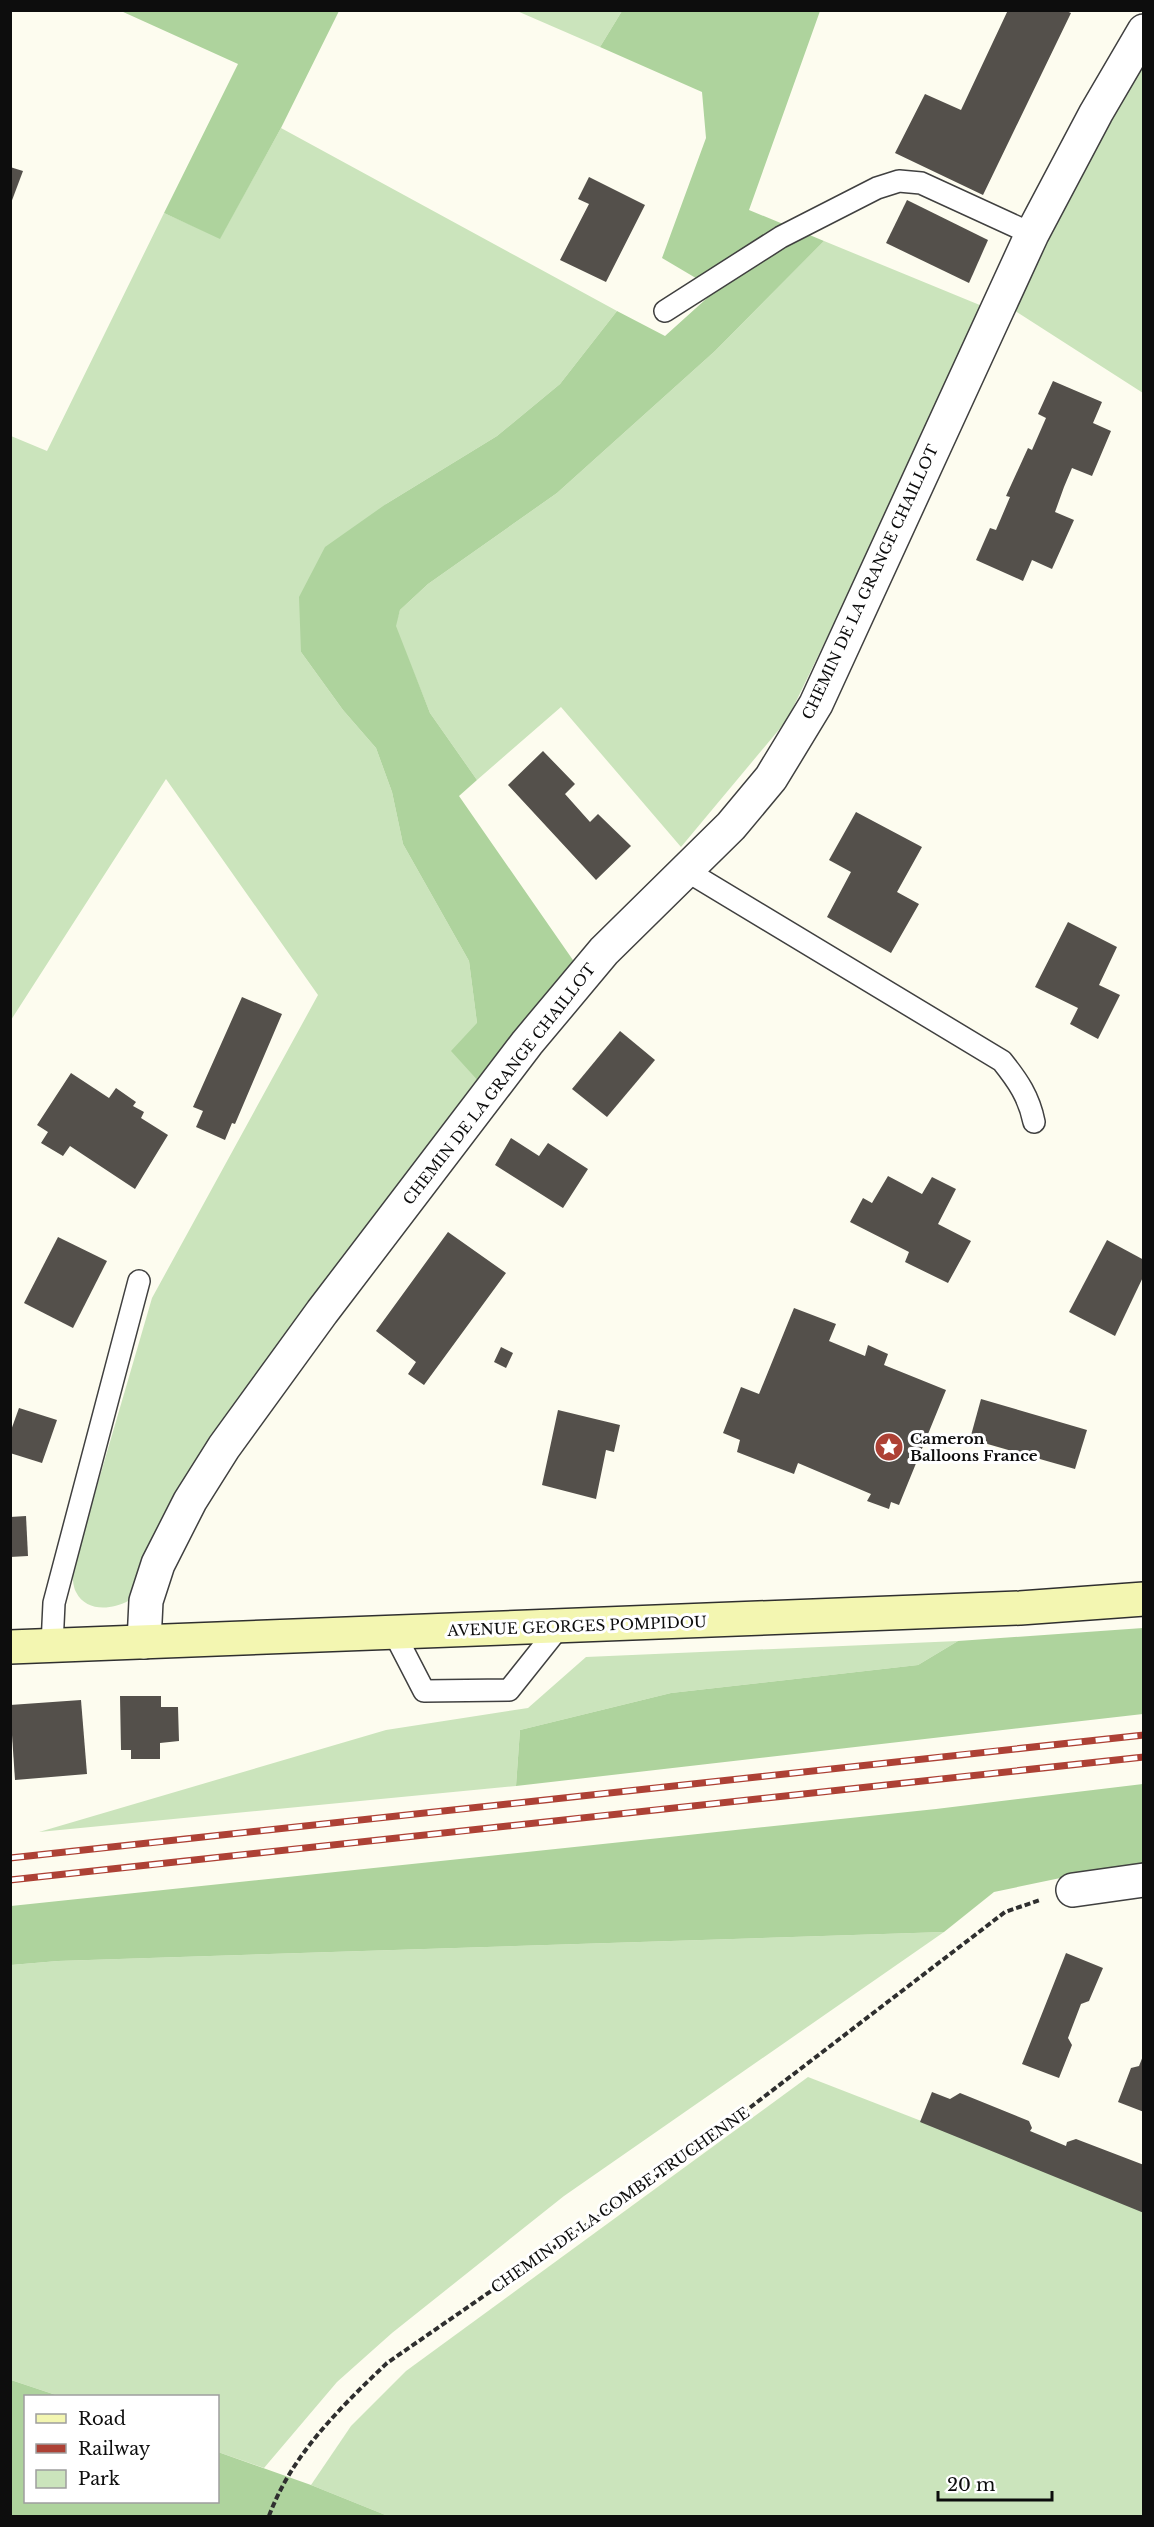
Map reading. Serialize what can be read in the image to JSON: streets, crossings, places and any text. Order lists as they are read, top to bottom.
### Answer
{
  "streets": {
    "main road": ["AVENUE GEORGES POMPIDOU"],
    "street": ["CHEMIN DE LA GRANGE CHAILLOT"],
    "path": ["CHEMIN DE LA COMBE TRUCHENNE"]
  },
  "crossings": [
    ["CHEMIN DE LA GRANGE CHAILLOT", "AVENUE GEORGES POMPIDOU"]
  ],
  "places": {
    "place": ["Cameron Balloons France"]
  },
  "legend": ["Road", "Railway", "Park"],
  "scale_bar": "20 m"
}
